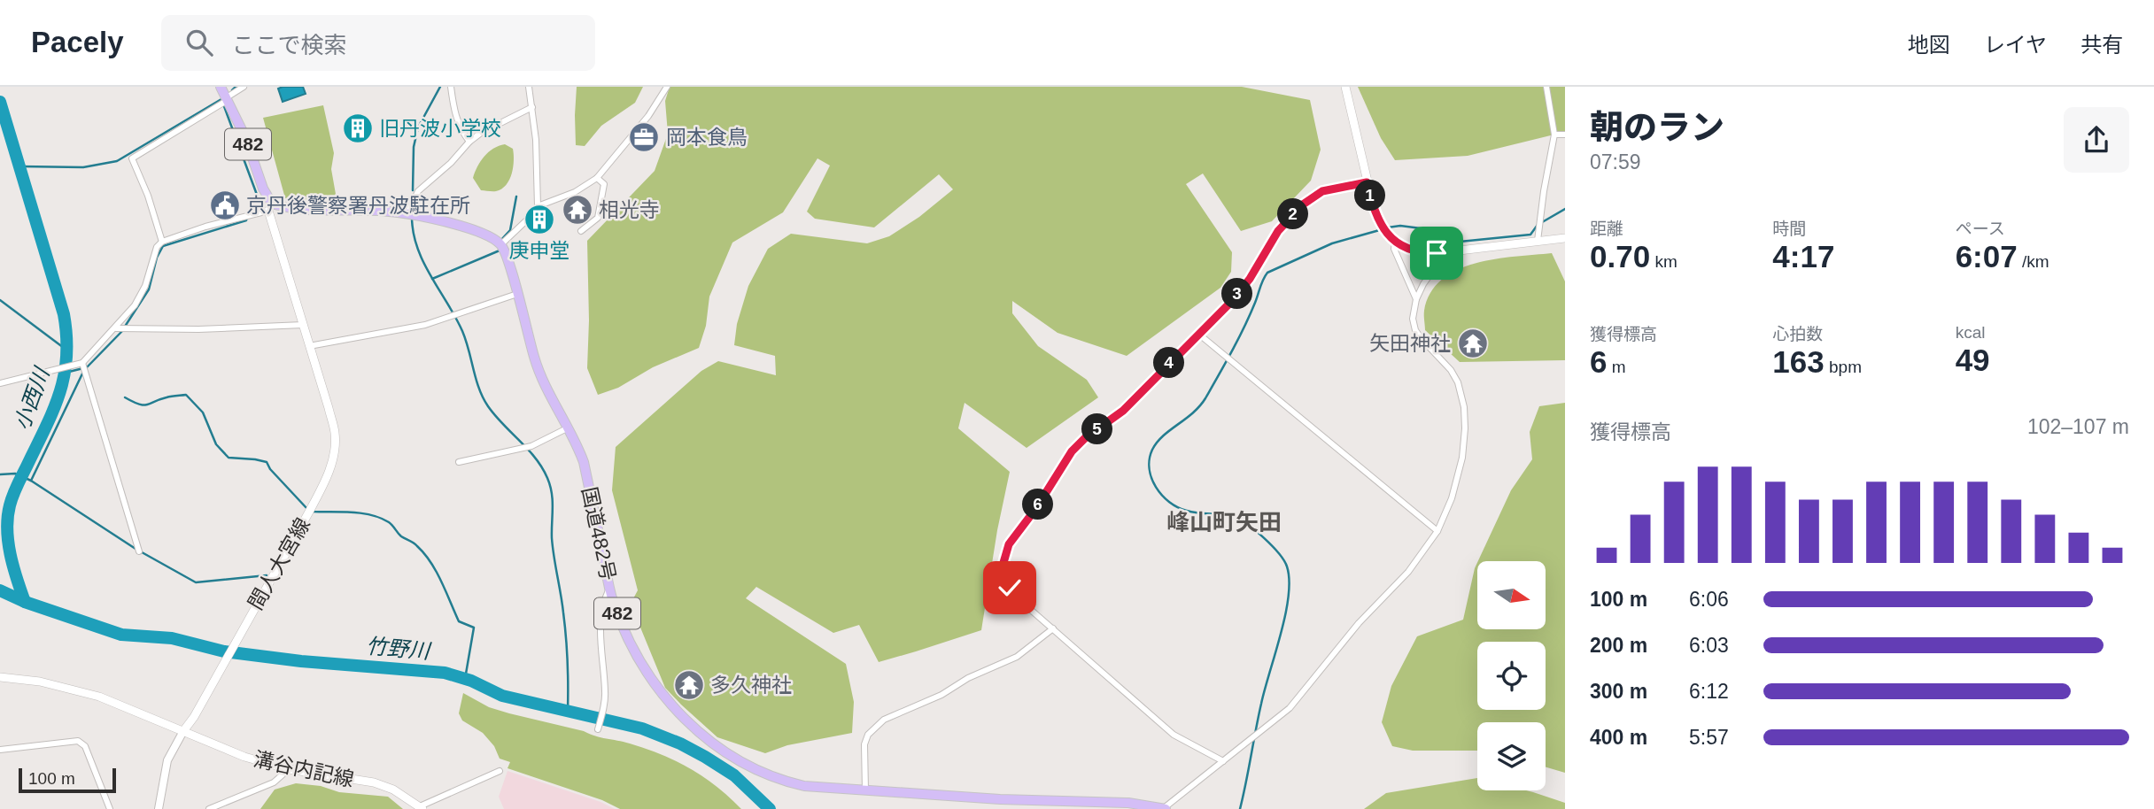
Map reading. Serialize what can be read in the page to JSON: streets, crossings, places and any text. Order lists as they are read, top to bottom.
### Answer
{
  "streets": {
    "highway": ["482", "国道482号"],
    "main road": ["間人大宮線", "溝谷内記線"]
  },
  "crossings": [
    ["482", "間人大宮線"],
    ["間人大宮線", "溝谷内記線"]
  ],
  "districts": ["峰山町矢田"],
  "water": ["小西川", "竹野川"],
  "places": {
    "building": ["旧丹波小学校", "庚申堂"],
    "office": ["岡本食鳥"],
    "public building": ["京丹後警察署丹波駐在所"],
    "temple": ["相光寺", "矢田神社", "多久神社"]
  },
  "scale_bar": "100 m",
  "north": "right",
  "page": {
    "header": "Pacely",
    "search": "ここで検索",
    "nav": ["地図", "レイヤ", "共有"],
    "heading": ["朝のラン", "07:59"],
    "pins": [
      "1",
      "2",
      "3",
      "4",
      "5",
      "6"
    ],
    "stats": [
      ["距離", "0.70 km"],
      ["時間", "4:17"],
      ["ペース", "6:07 /km"],
      ["獲得標高", "6 m"],
      ["心拍数", "163 bpm"],
      ["kcal", "49"]
    ],
    "chart": ["獲得標高", "102–107 m"],
    "list": [
      {
        "name": "100 m",
        "note": "6:06"
      },
      {
        "name": "200 m",
        "note": "6:03"
      },
      {
        "name": "300 m",
        "note": "6:12"
      },
      {
        "name": "400 m",
        "note": "5:57"
      }
    ],
    "scale": "100 m"
  }
}
